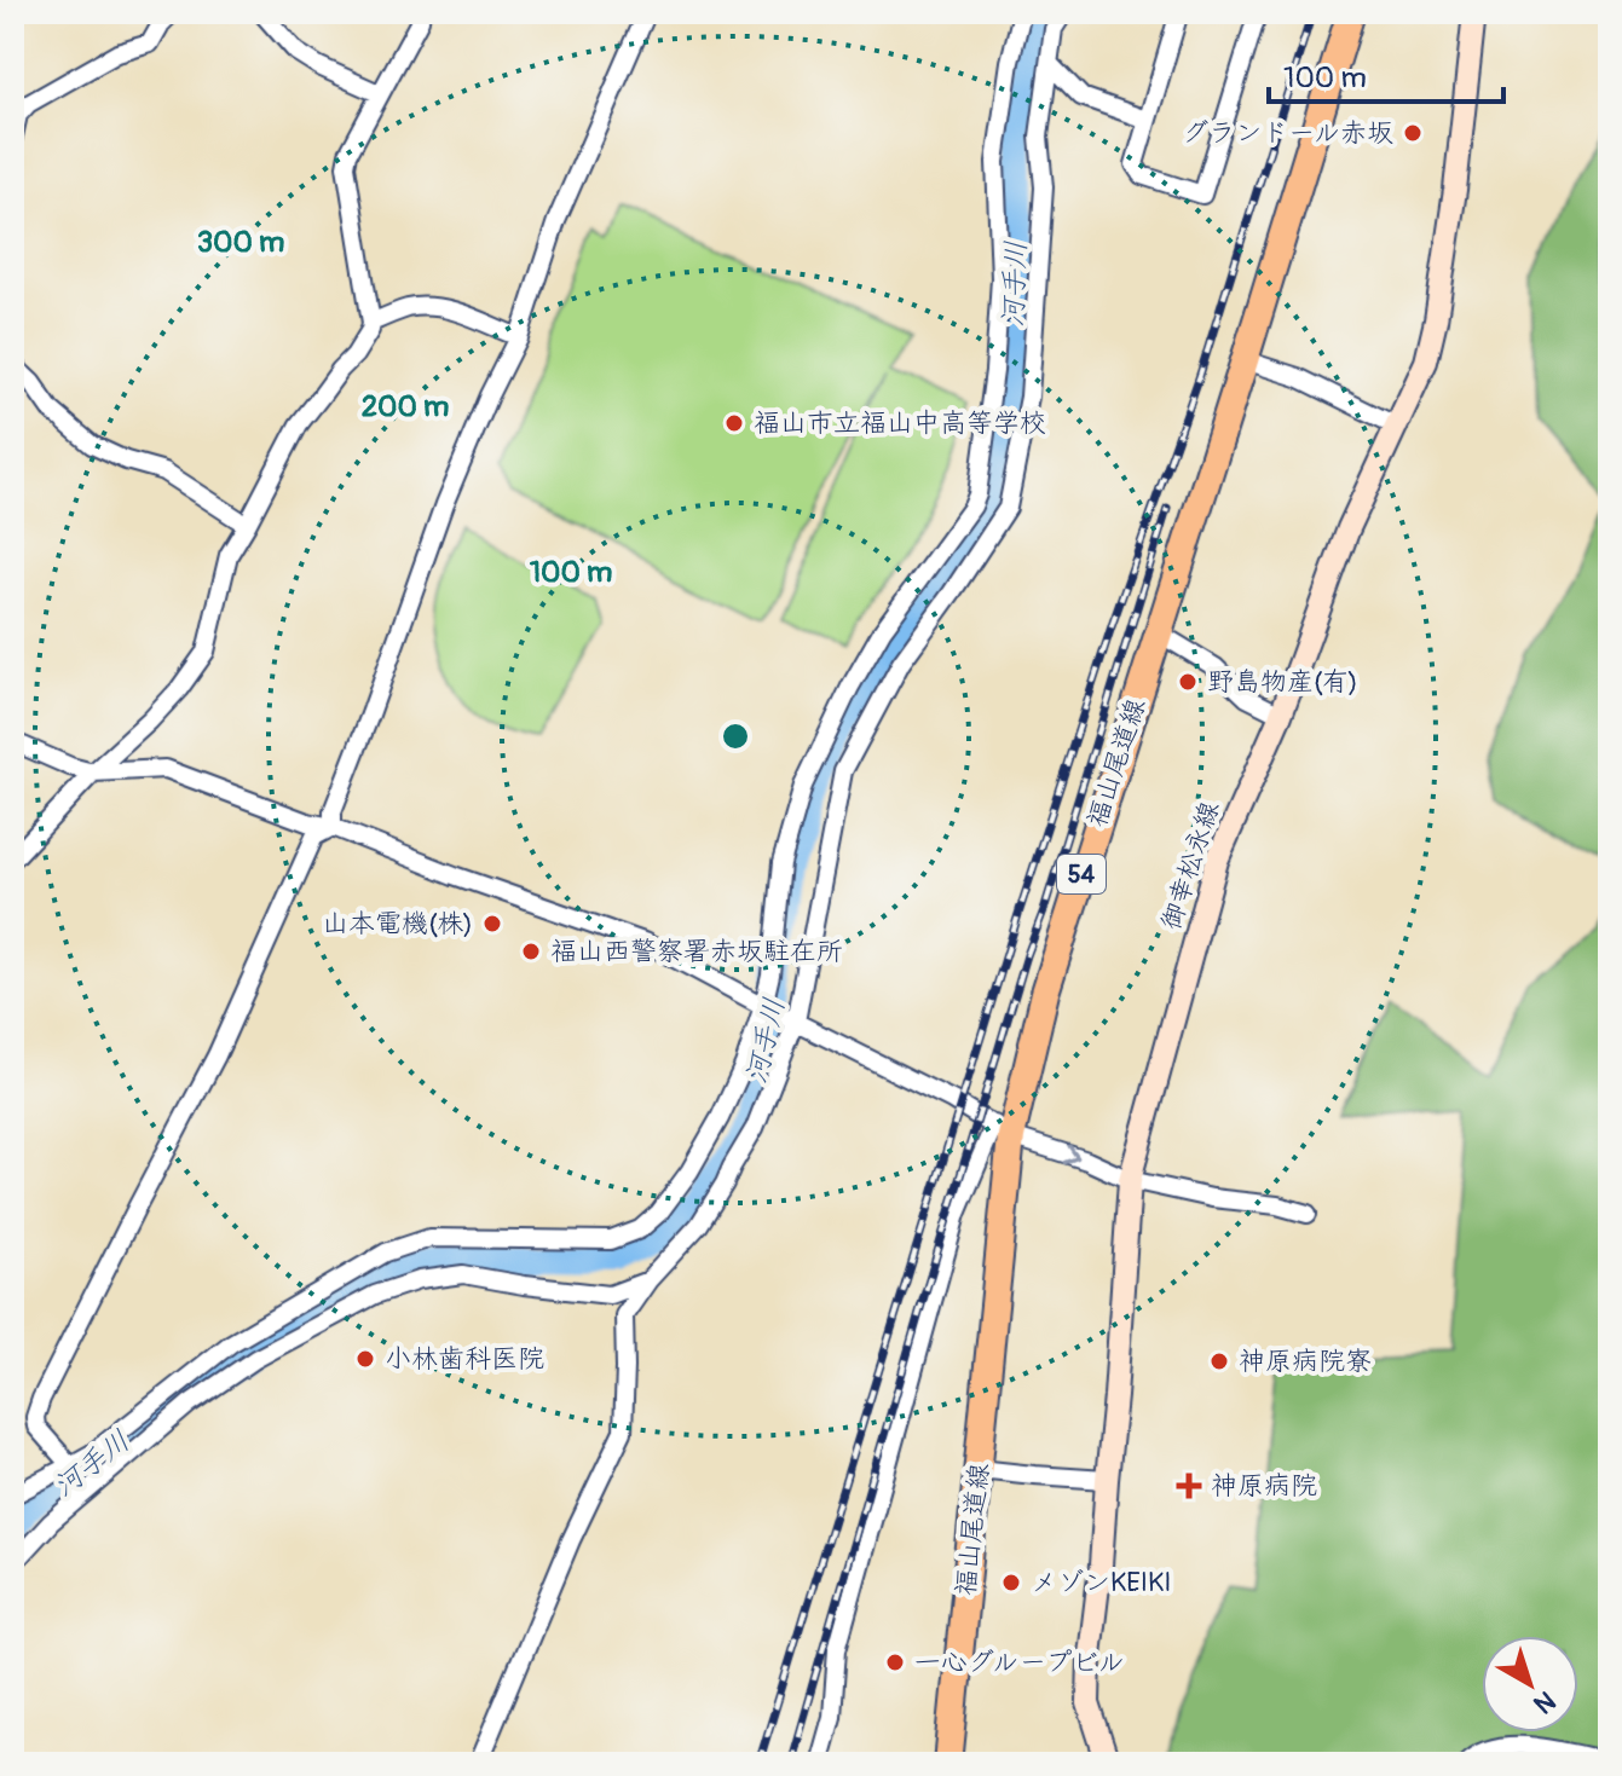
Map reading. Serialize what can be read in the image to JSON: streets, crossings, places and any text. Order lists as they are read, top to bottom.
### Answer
{
  "streets": {
    "main road": ["福山尾道線", "御幸松永線", "54"]
  },
  "water": ["河手川"],
  "places": {
    "other": [
      "グランドール赤坂",
      "福山市立福山中高等学校",
      "野島物産(有)",
      "山本電機(株)",
      "福山西警察署赤坂駐在所",
      "小林歯科医院",
      "神原病院寮",
      "メゾンKEIKI",
      "一心グループビル"
    ],
    "health": ["神原病院"]
  },
  "scale_bar": "100 m",
  "north": "bottom right",
  "rings": ["300 m", "200 m", "100 m"]
}
